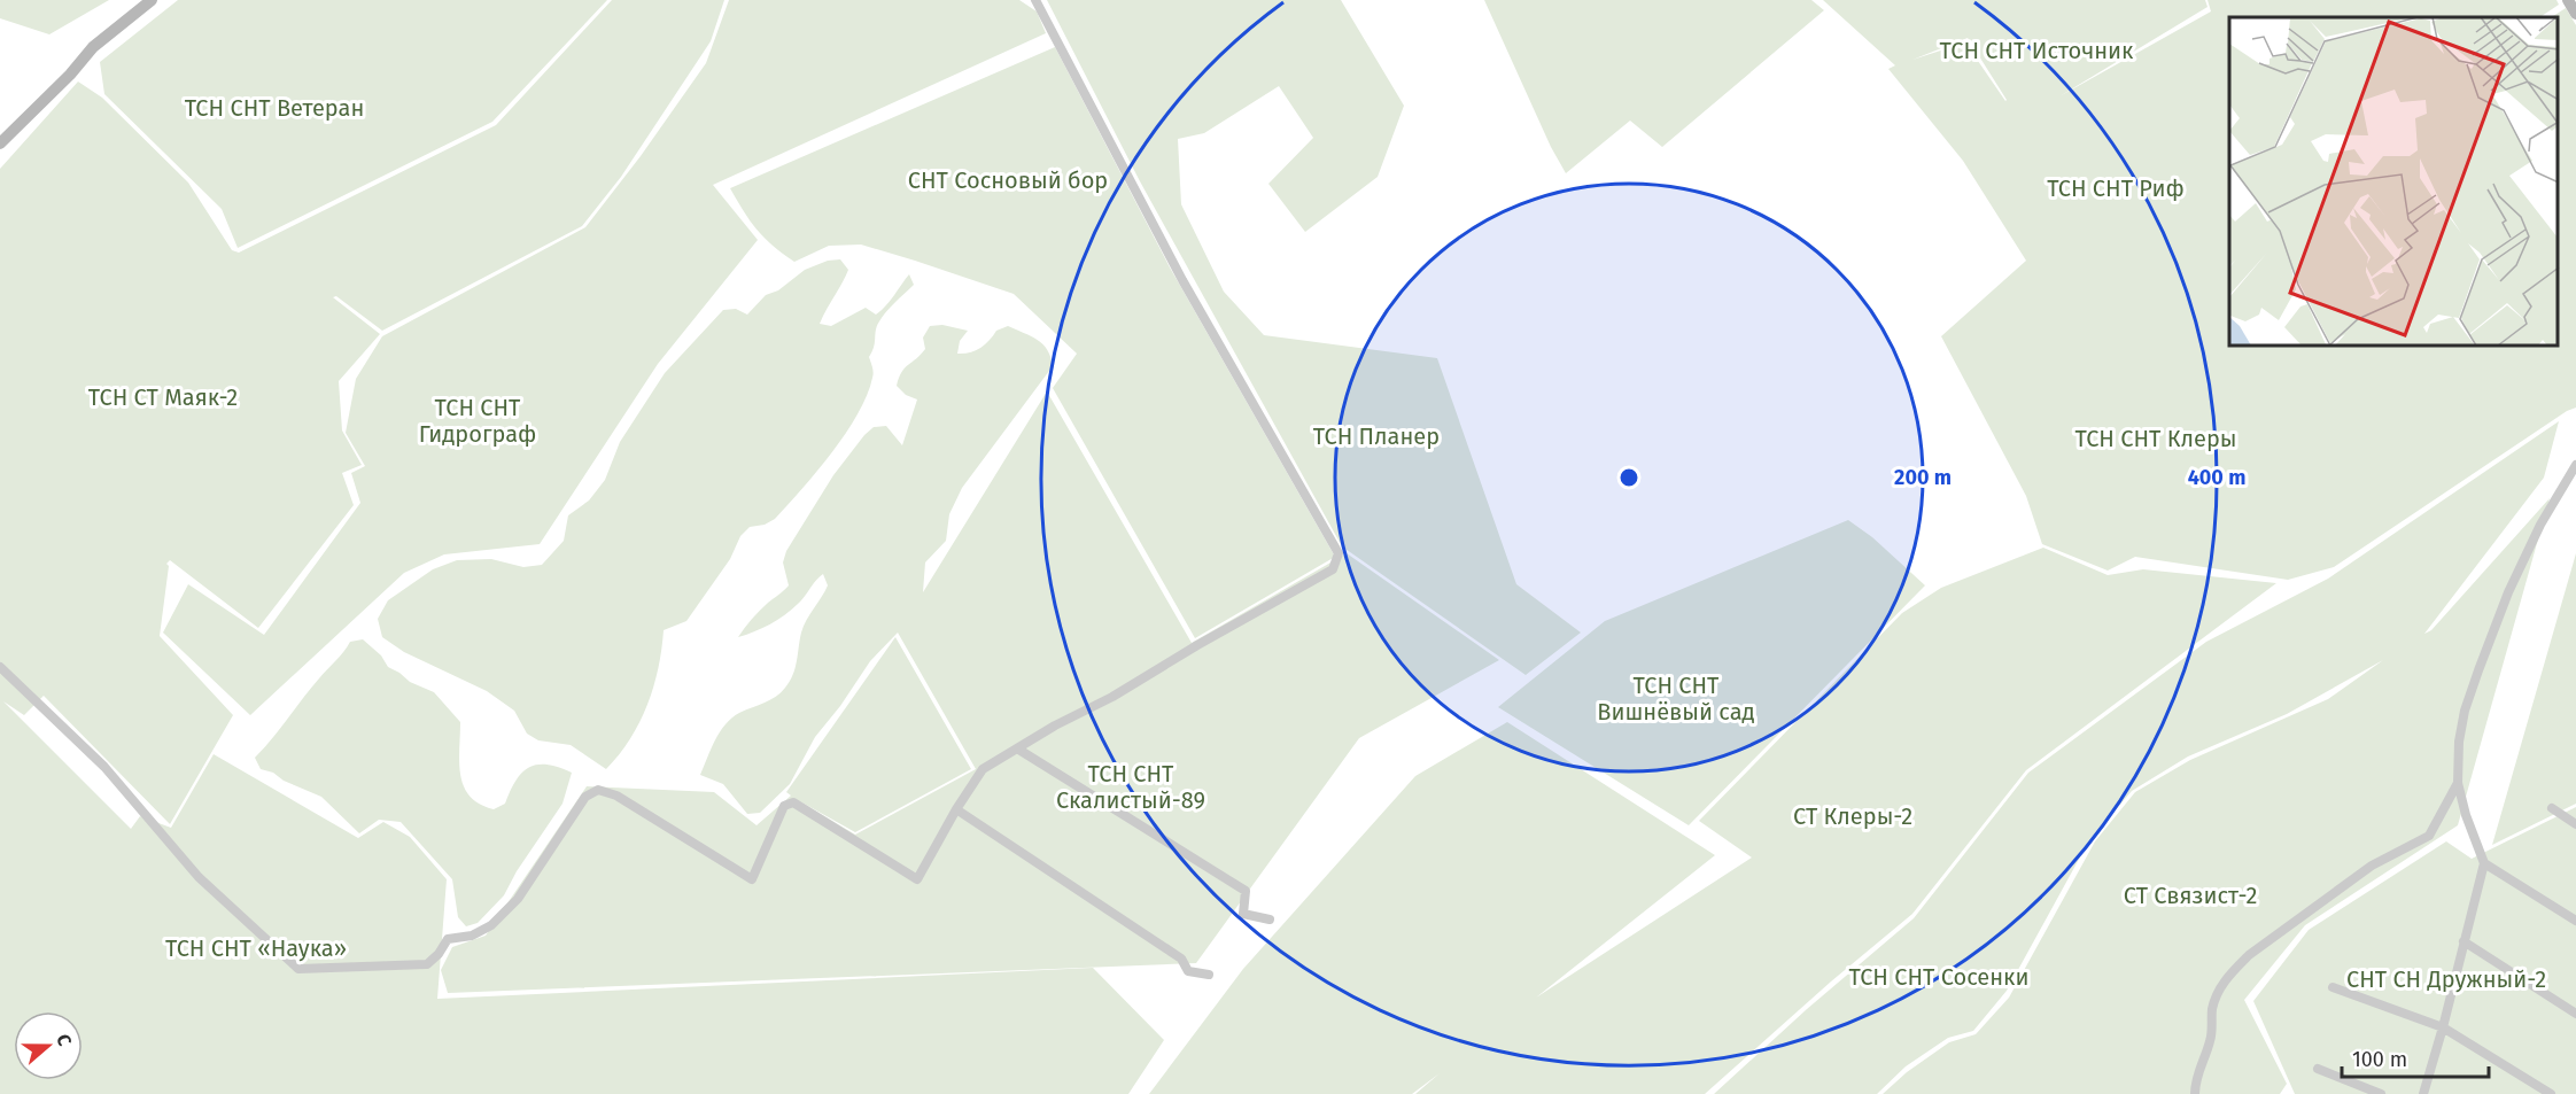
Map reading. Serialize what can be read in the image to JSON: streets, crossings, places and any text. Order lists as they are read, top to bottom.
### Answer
{
  "parks": [
    "ТСН СНТ Источник",
    "ТСН СНТ Ветеран",
    "СНТ Сосновый бор",
    "ТСН СНТ Риф",
    "ТСН СТ Маяк-2",
    "ТСН СНТ Гидрограф",
    "ТСН Планер",
    "ТСН СНТ Клеры",
    "ТСН СНТ Вишнёвый сад",
    "ТСН СНТ Скалистый-89",
    "СТ Клеры-2",
    "СТ Связист-2",
    "ТСН СНТ «Наука»",
    "ТСН СНТ Сосенки",
    "СНТ СН Дружный-2"
  ],
  "scale_bar": "100 m",
  "north": "right",
  "rings": ["200 m", "400 m"]
}
